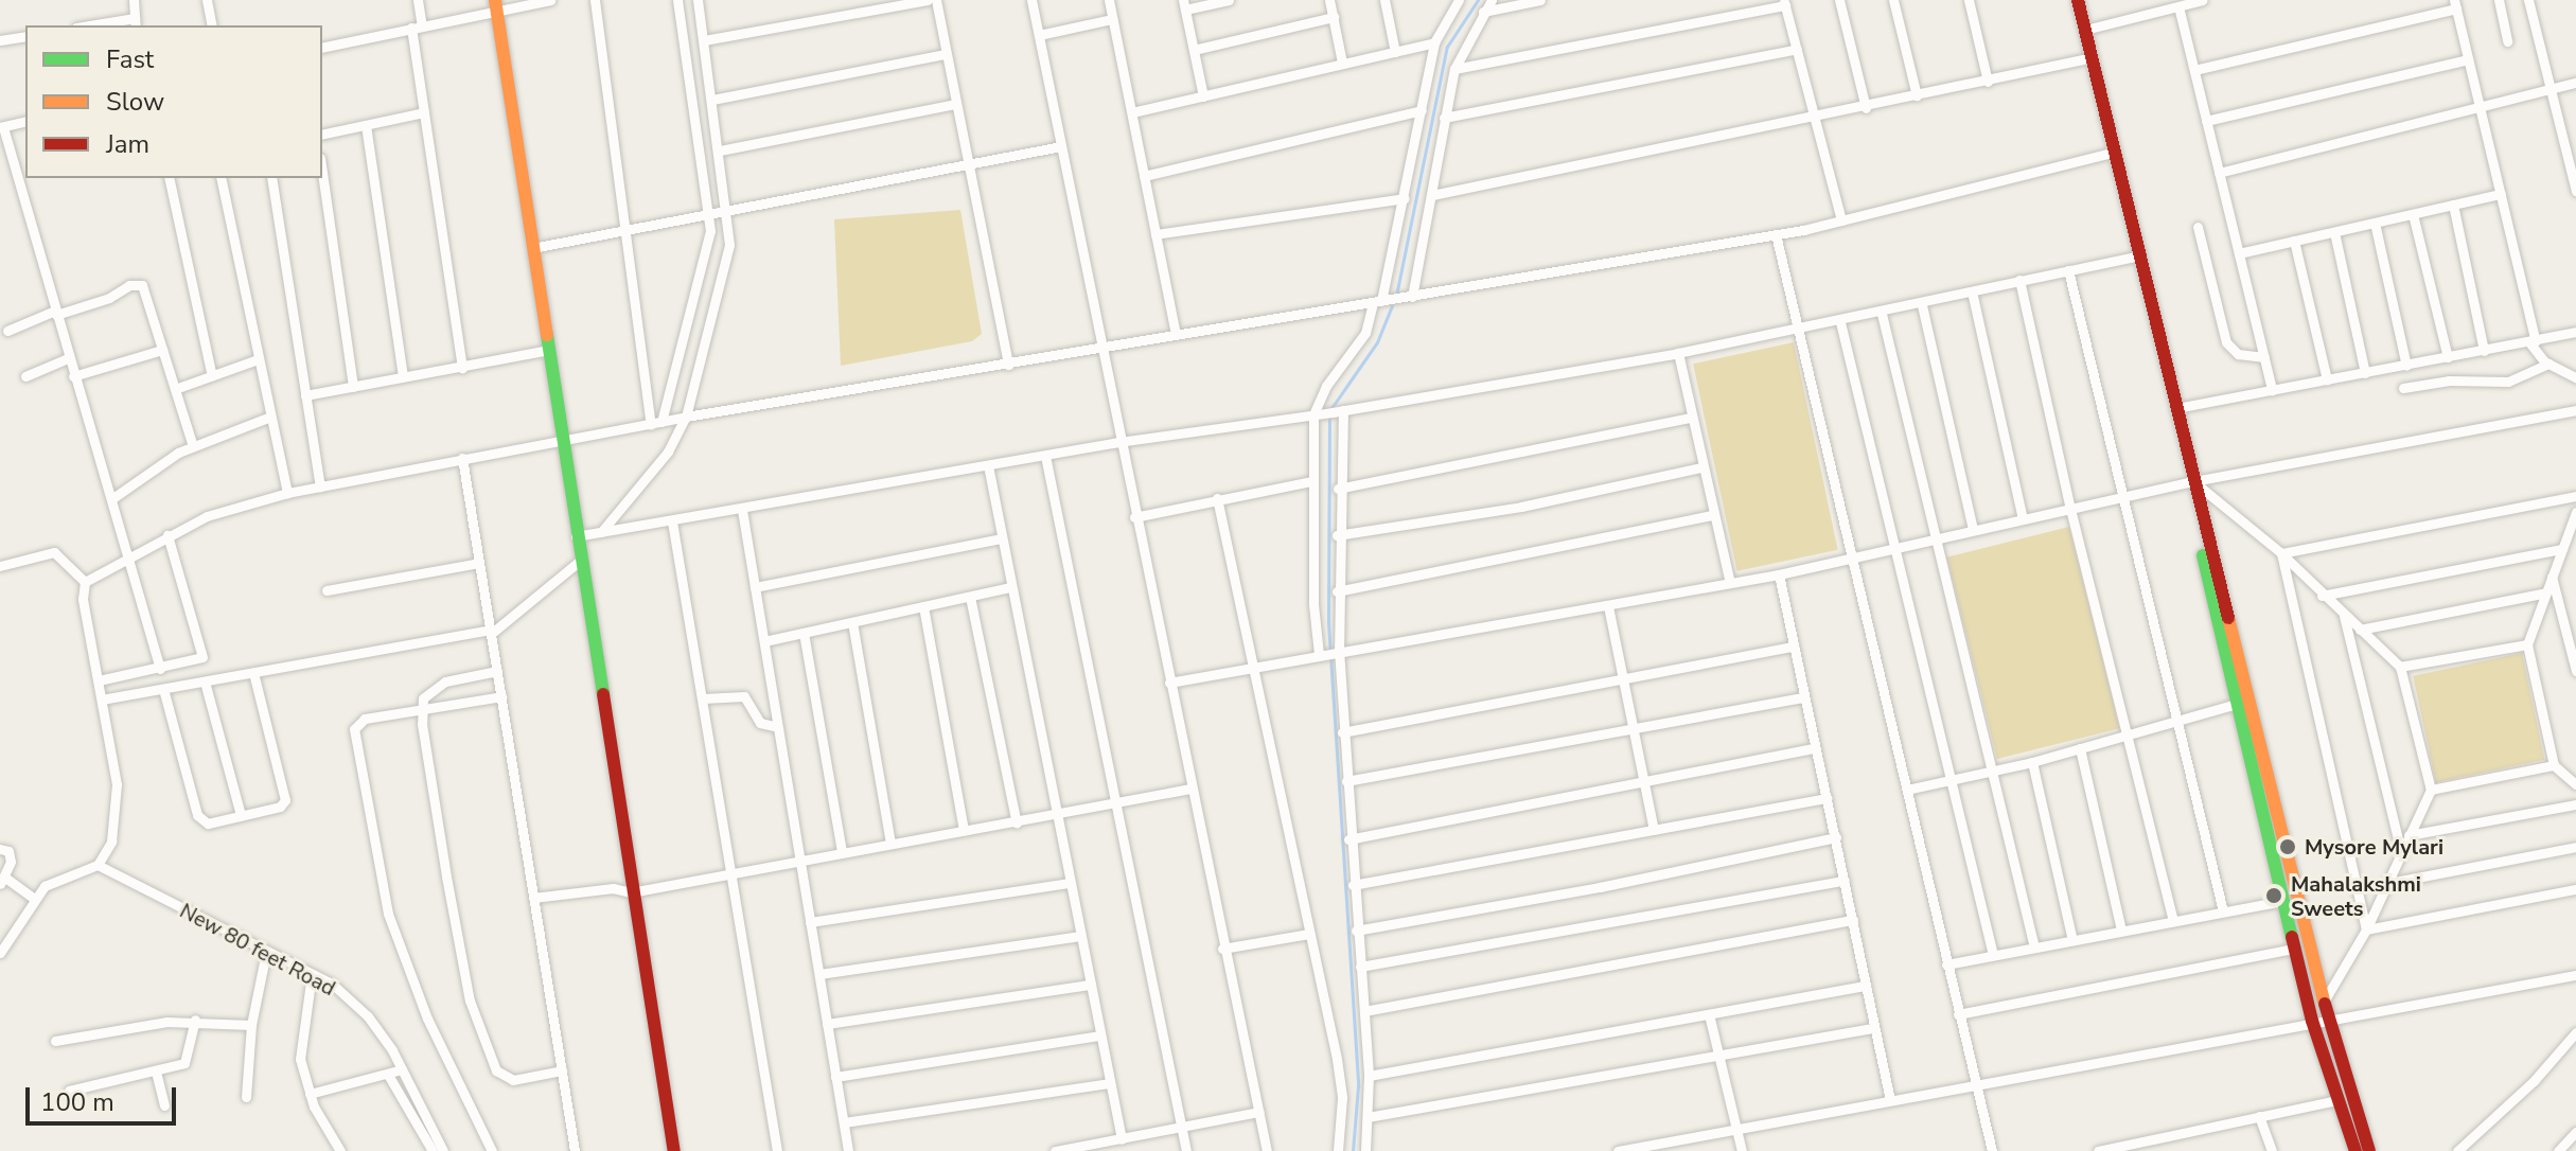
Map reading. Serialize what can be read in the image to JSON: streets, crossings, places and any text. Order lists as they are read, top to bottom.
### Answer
{
  "streets": {
    "street": ["New 80 feet Road"]
  },
  "places": ["Mysore Mylari", "Mahalakshmi Sweets"],
  "legend": ["Fast", "Slow", "Jam"],
  "scale_bar": "100 m"
}
